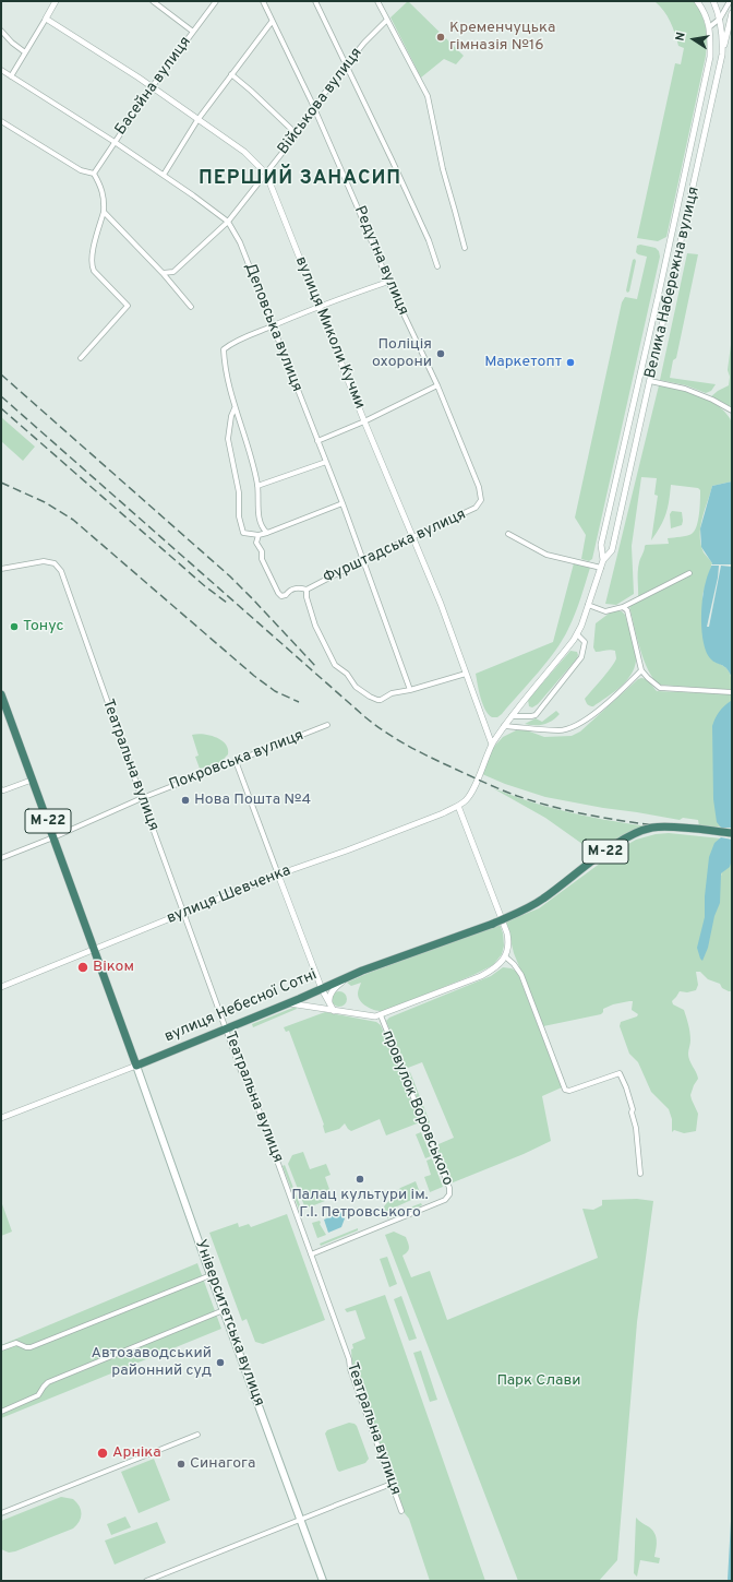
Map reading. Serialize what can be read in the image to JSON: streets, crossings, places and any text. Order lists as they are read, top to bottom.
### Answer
{
  "streets": {
    "highway": ["М-22", "вулиця Небесної Сотні"],
    "main road": ["Університетська вулиця"],
    "street": [
      "Басейна вулиця",
      "Військова вулиця",
      "Редутна вулиця",
      "Велика Набережна вулиця",
      "Деповська вулиця",
      "вулиця Миколи Кучми",
      "Фурштадська вулиця",
      "Покровська вулиця",
      "Театральна вулиця",
      "вулиця Шевченка",
      "провулок Воровського"
    ]
  },
  "crossings": [
    ["Басейна вулиця", "Деповська вулиця"],
    ["Басейна вулиця", "вулиця Миколи Кучми"],
    ["Військова вулиця", "Редутна вулиця"],
    ["Військова вулиця", "Деповська вулиця"],
    ["Військова вулиця", "вулиця Миколи Кучми"],
    ["Редутна вулиця", "Фурштадська вулиця"],
    ["Велика Набережна вулиця", "вулиця Миколи Кучми"],
    ["Велика Набережна вулиця", "вулиця Шевченка"],
    ["Деповська вулиця", "Фурштадська вулиця"],
    ["вулиця Миколи Кучми", "Фурштадська вулиця"],
    ["Покровська вулиця", "Театральна вулиця"],
    ["Покровська вулиця", "М-22"],
    ["Театральна вулиця", "вулиця Шевченка"],
    ["Театральна вулиця", "вулиця Небесної Сотні"],
    ["Театральна вулиця", "провулок Воровського"],
    ["М-22", "вулиця Шевченка"],
    ["М-22", "вулиця Небесної Сотні"],
    ["М-22", "Університетська вулиця"],
    ["вулиця Небесної Сотні", "Університетська вулиця"]
  ],
  "districts": ["ПЕРШИЙ ЗАНАСИП"],
  "parks": ["Парк Слави"],
  "places": [
    "Кременчуцька гімназія №16",
    "Поліція охорони",
    "Маркетопт",
    "Тонус",
    "Нова Пошта №4",
    "Віком",
    "Палац культури ім. Г.І. Петровського",
    "Автозаводський районний суд",
    "Арніка",
    "Синагога"
  ],
  "north": "left"
}
